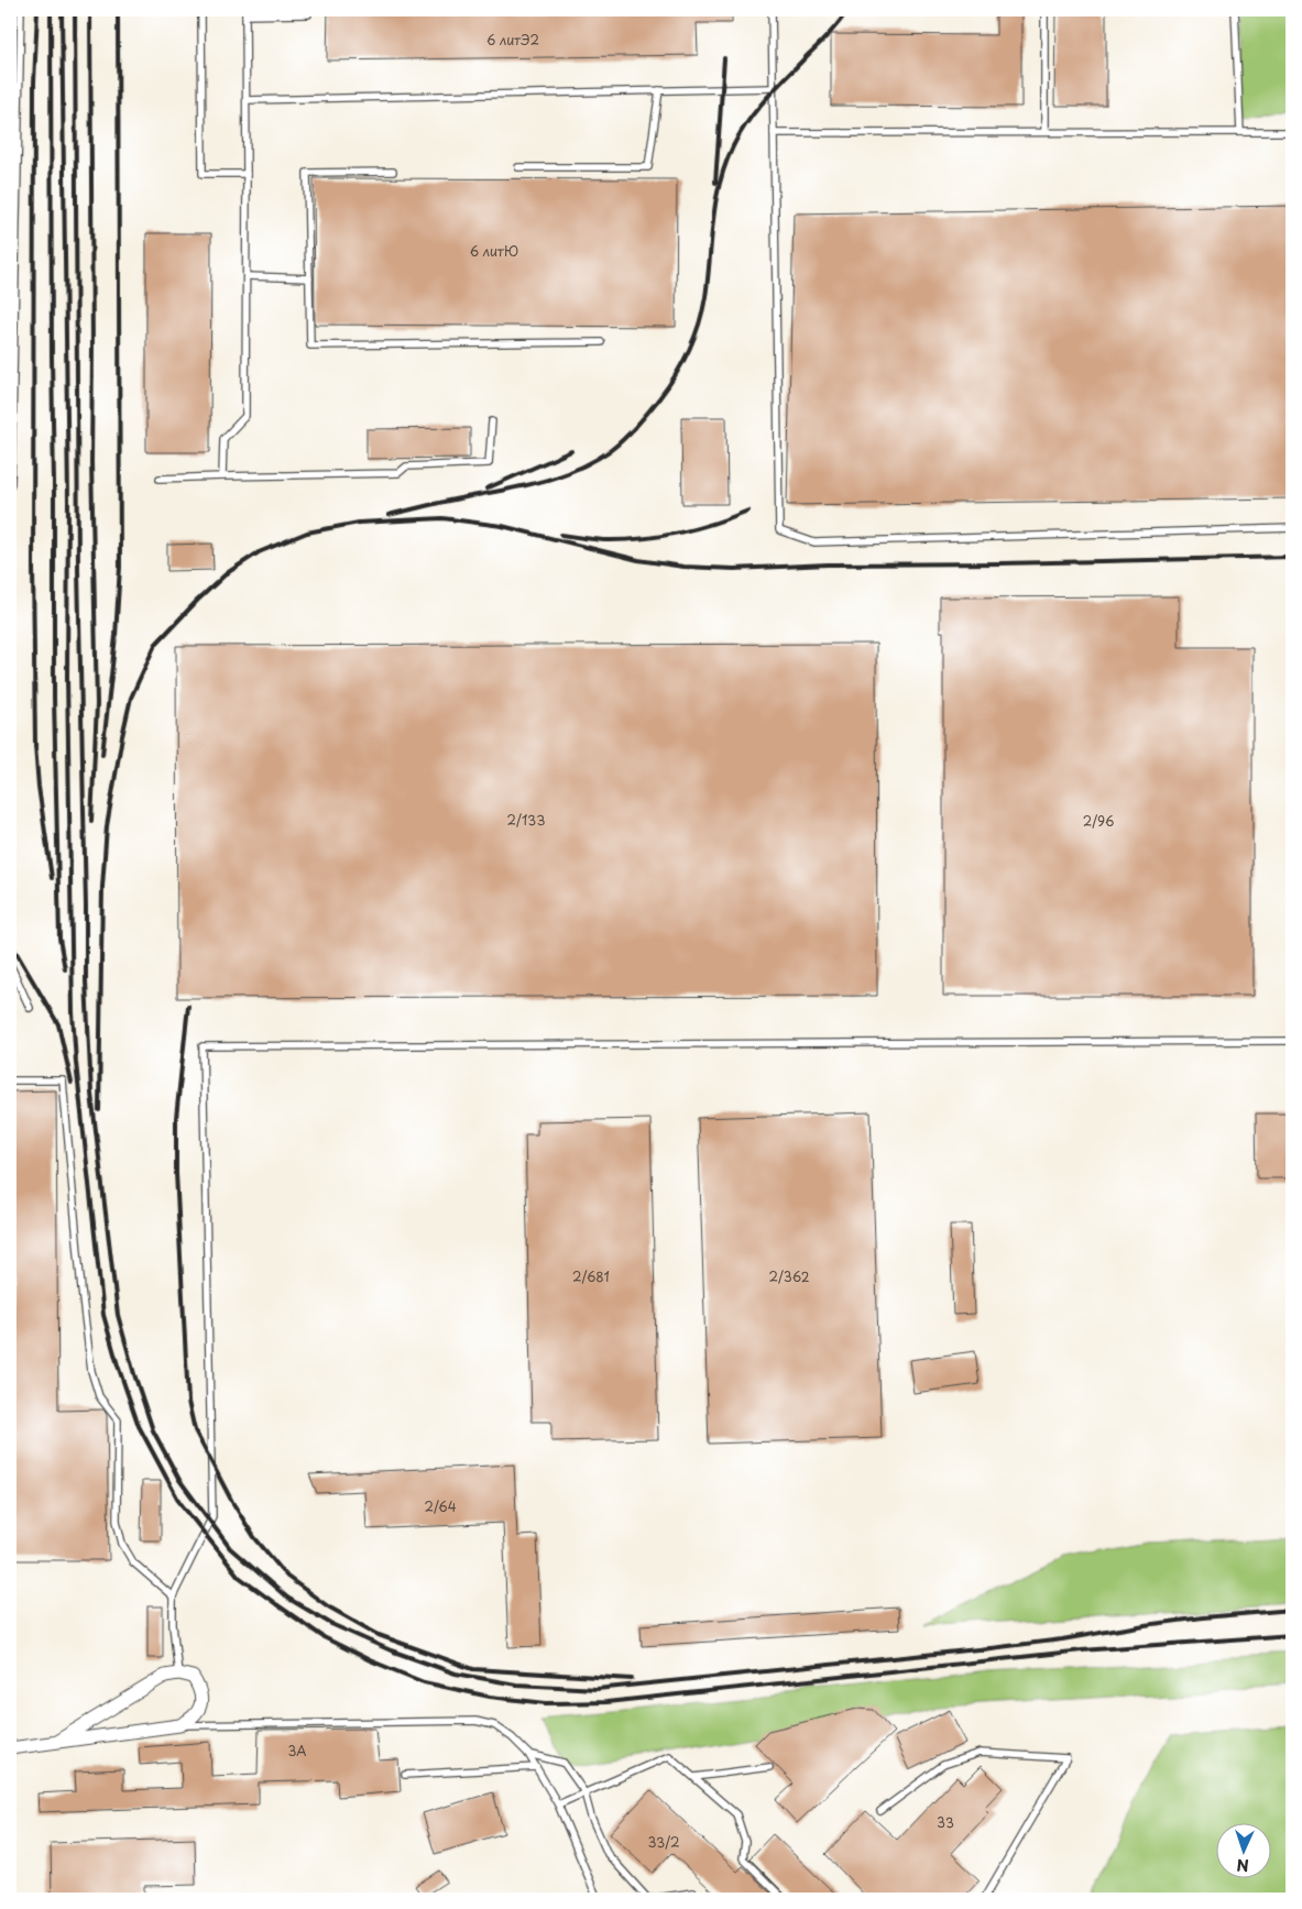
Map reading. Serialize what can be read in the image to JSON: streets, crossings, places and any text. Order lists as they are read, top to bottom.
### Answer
{
  "house_numbers": [
    "6 литЭ2",
    "6 литЮ",
    "2/133",
    "2/96",
    "2/681",
    "2/362",
    "2/64",
    "3А",
    "33",
    "33/2"
  ],
  "north": "bottom"
}
